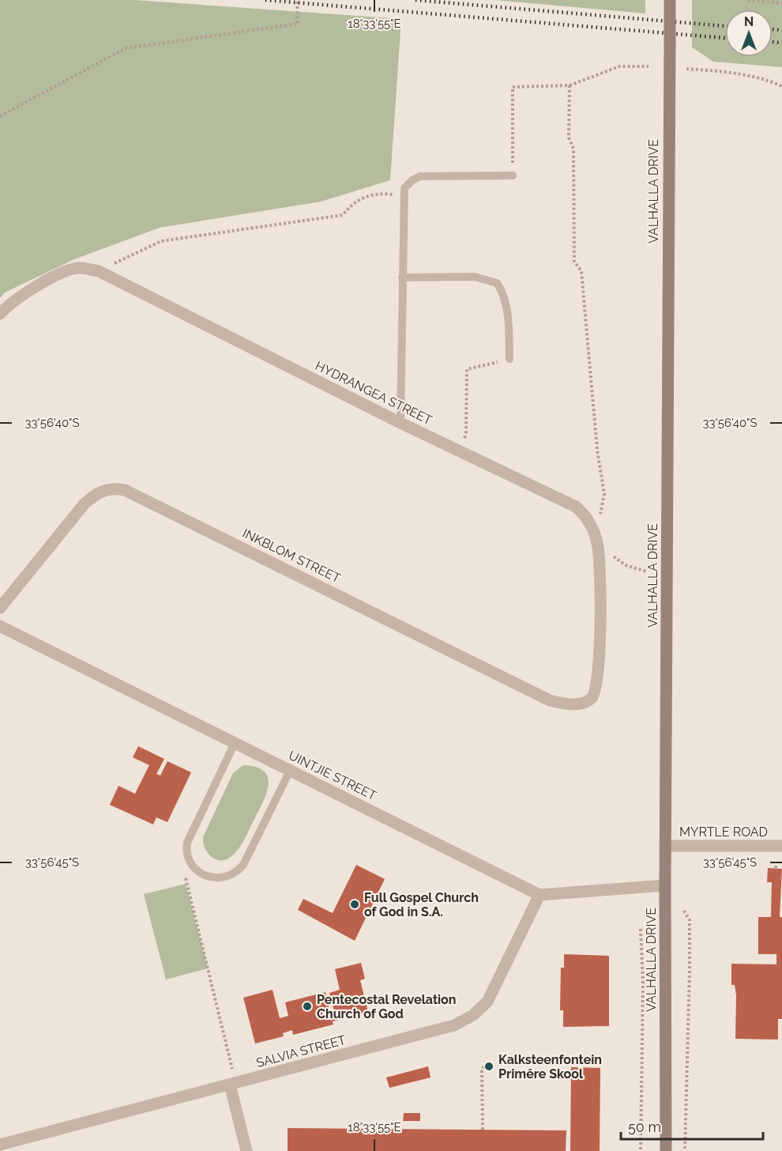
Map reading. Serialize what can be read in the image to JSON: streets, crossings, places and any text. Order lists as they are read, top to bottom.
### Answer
{
  "streets": {
    "main road": ["VALHALLA DRIVE"],
    "street": [
      "HYDRANGEA STREET",
      "INKBLOM STREET",
      "UINTJIE STREET",
      "MYRTLE ROAD",
      "SALVIA STREET"
    ]
  },
  "crossings": [
    ["VALHALLA DRIVE", "MYRTLE ROAD"],
    ["HYDRANGEA STREET", "INKBLOM STREET"],
    ["UINTJIE STREET", "SALVIA STREET"]
  ],
  "places": ["Full Gospel Church of God in S.A.", "Pentecostal Revelation Church of God", "Kalksteenfontein Primêre Skool"],
  "scale_bar": "50 m",
  "north": "top",
  "coordinates": ["18°33'55\"E", "33°56'40\"S", "33°56'45\"S"]
}
